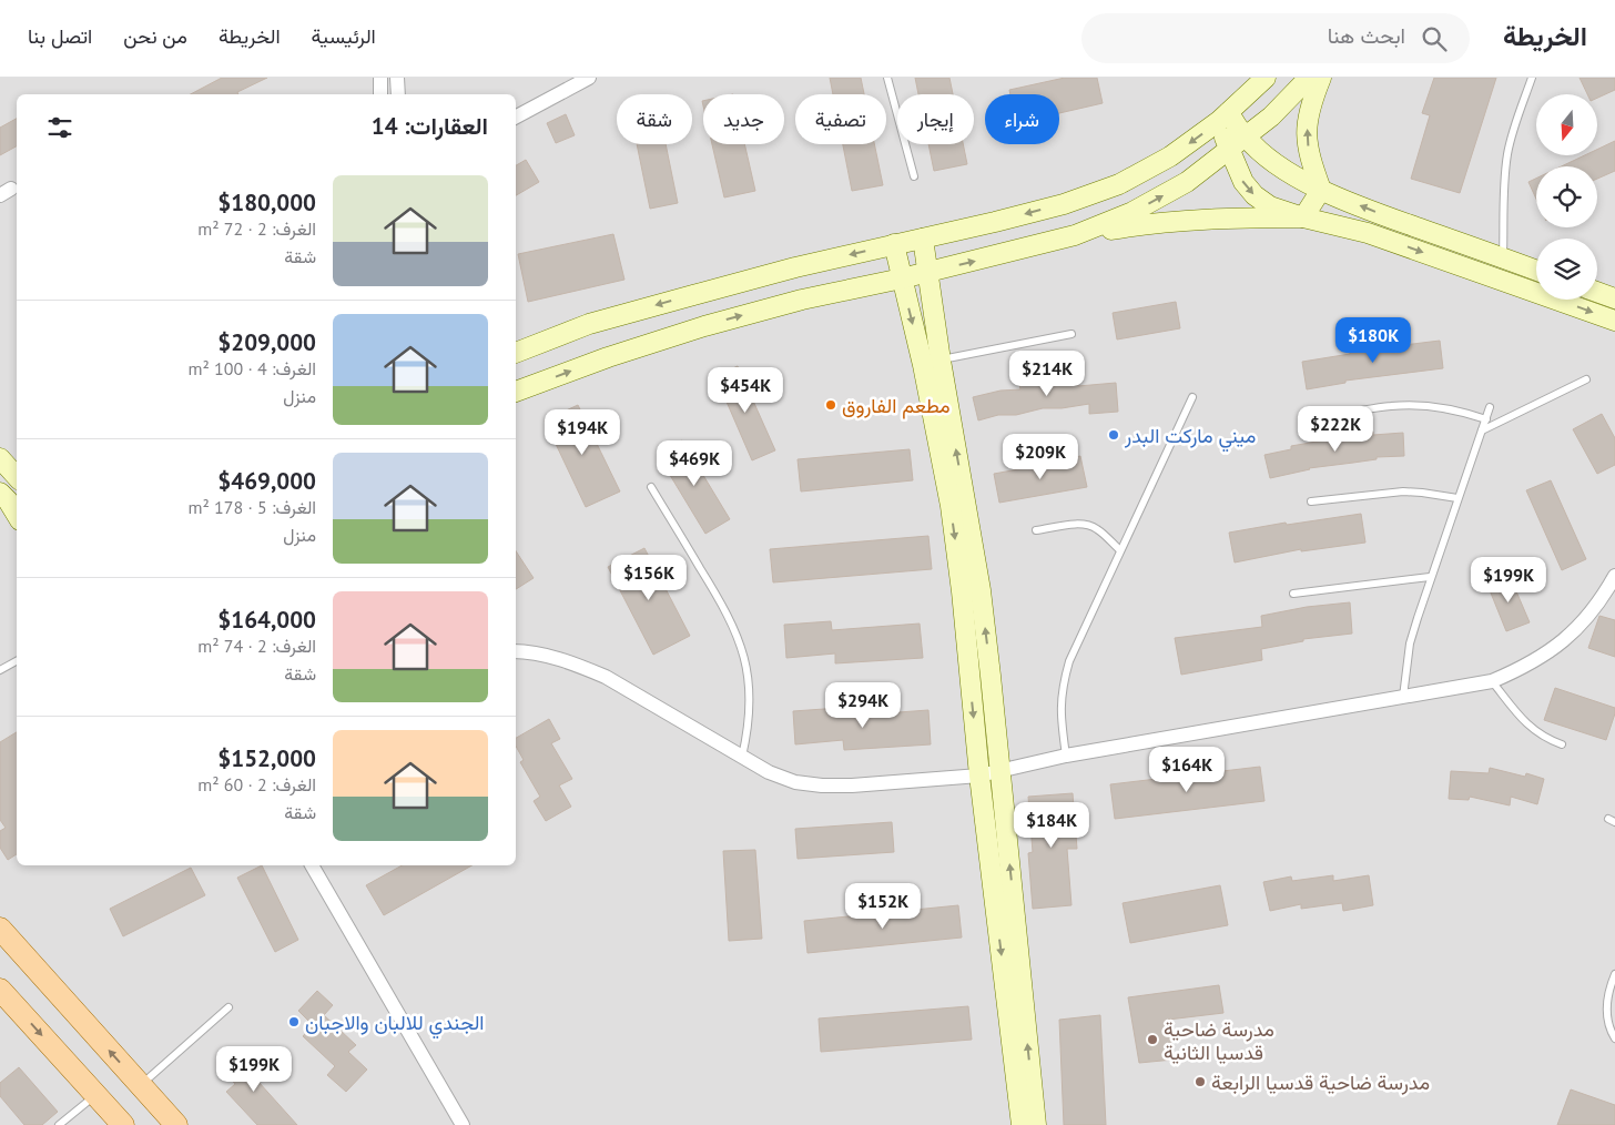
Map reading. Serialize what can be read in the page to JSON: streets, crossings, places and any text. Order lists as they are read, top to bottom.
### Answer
{
  "places": [
    "مطعم الفاروق",
    "ميني ماركت البدر",
    "الجندي للالبان والاجبان",
    "مدرسة ضاحية قدسيا الثانية",
    "مدرسة ضاحية قدسيا الرابعة"
  ],
  "north": "bottom",
  "page": {
    "header": "الخريطة",
    "search": "ابحث هنا",
    "nav": [
      "الرئيسية",
      "الخريطة",
      "من نحن",
      "اتصل بنا"
    ],
    "chip": [
      "شراء",
      "إيجار",
      "تصفية",
      "جديد",
      "شقة"
    ],
    "heading": "العقارات: 14",
    "list": [
      {
        "name": "$180,000",
        "note": "الغرف: 2 · 72 m² · شقة"
      },
      {
        "name": "$209,000",
        "note": "الغرف: 4 · 100 m² · منزل"
      },
      {
        "name": "$469,000",
        "note": "الغرف: 5 · 178 m² · منزل"
      },
      {
        "name": "$164,000",
        "note": "الغرف: 2 · 74 m² · شقة"
      },
      {
        "name": "$152,000",
        "note": "الغرف: 2 · 60 m² · شقة"
      }
    ],
    "price": [
      "$180K",
      "$214K",
      "$454K",
      "$222K",
      "$194K",
      "$209K",
      "$469K",
      "$156K",
      "$199K",
      "$294K",
      "$164K",
      "$184K",
      "$152K",
      "$199K"
    ]
  }
}
